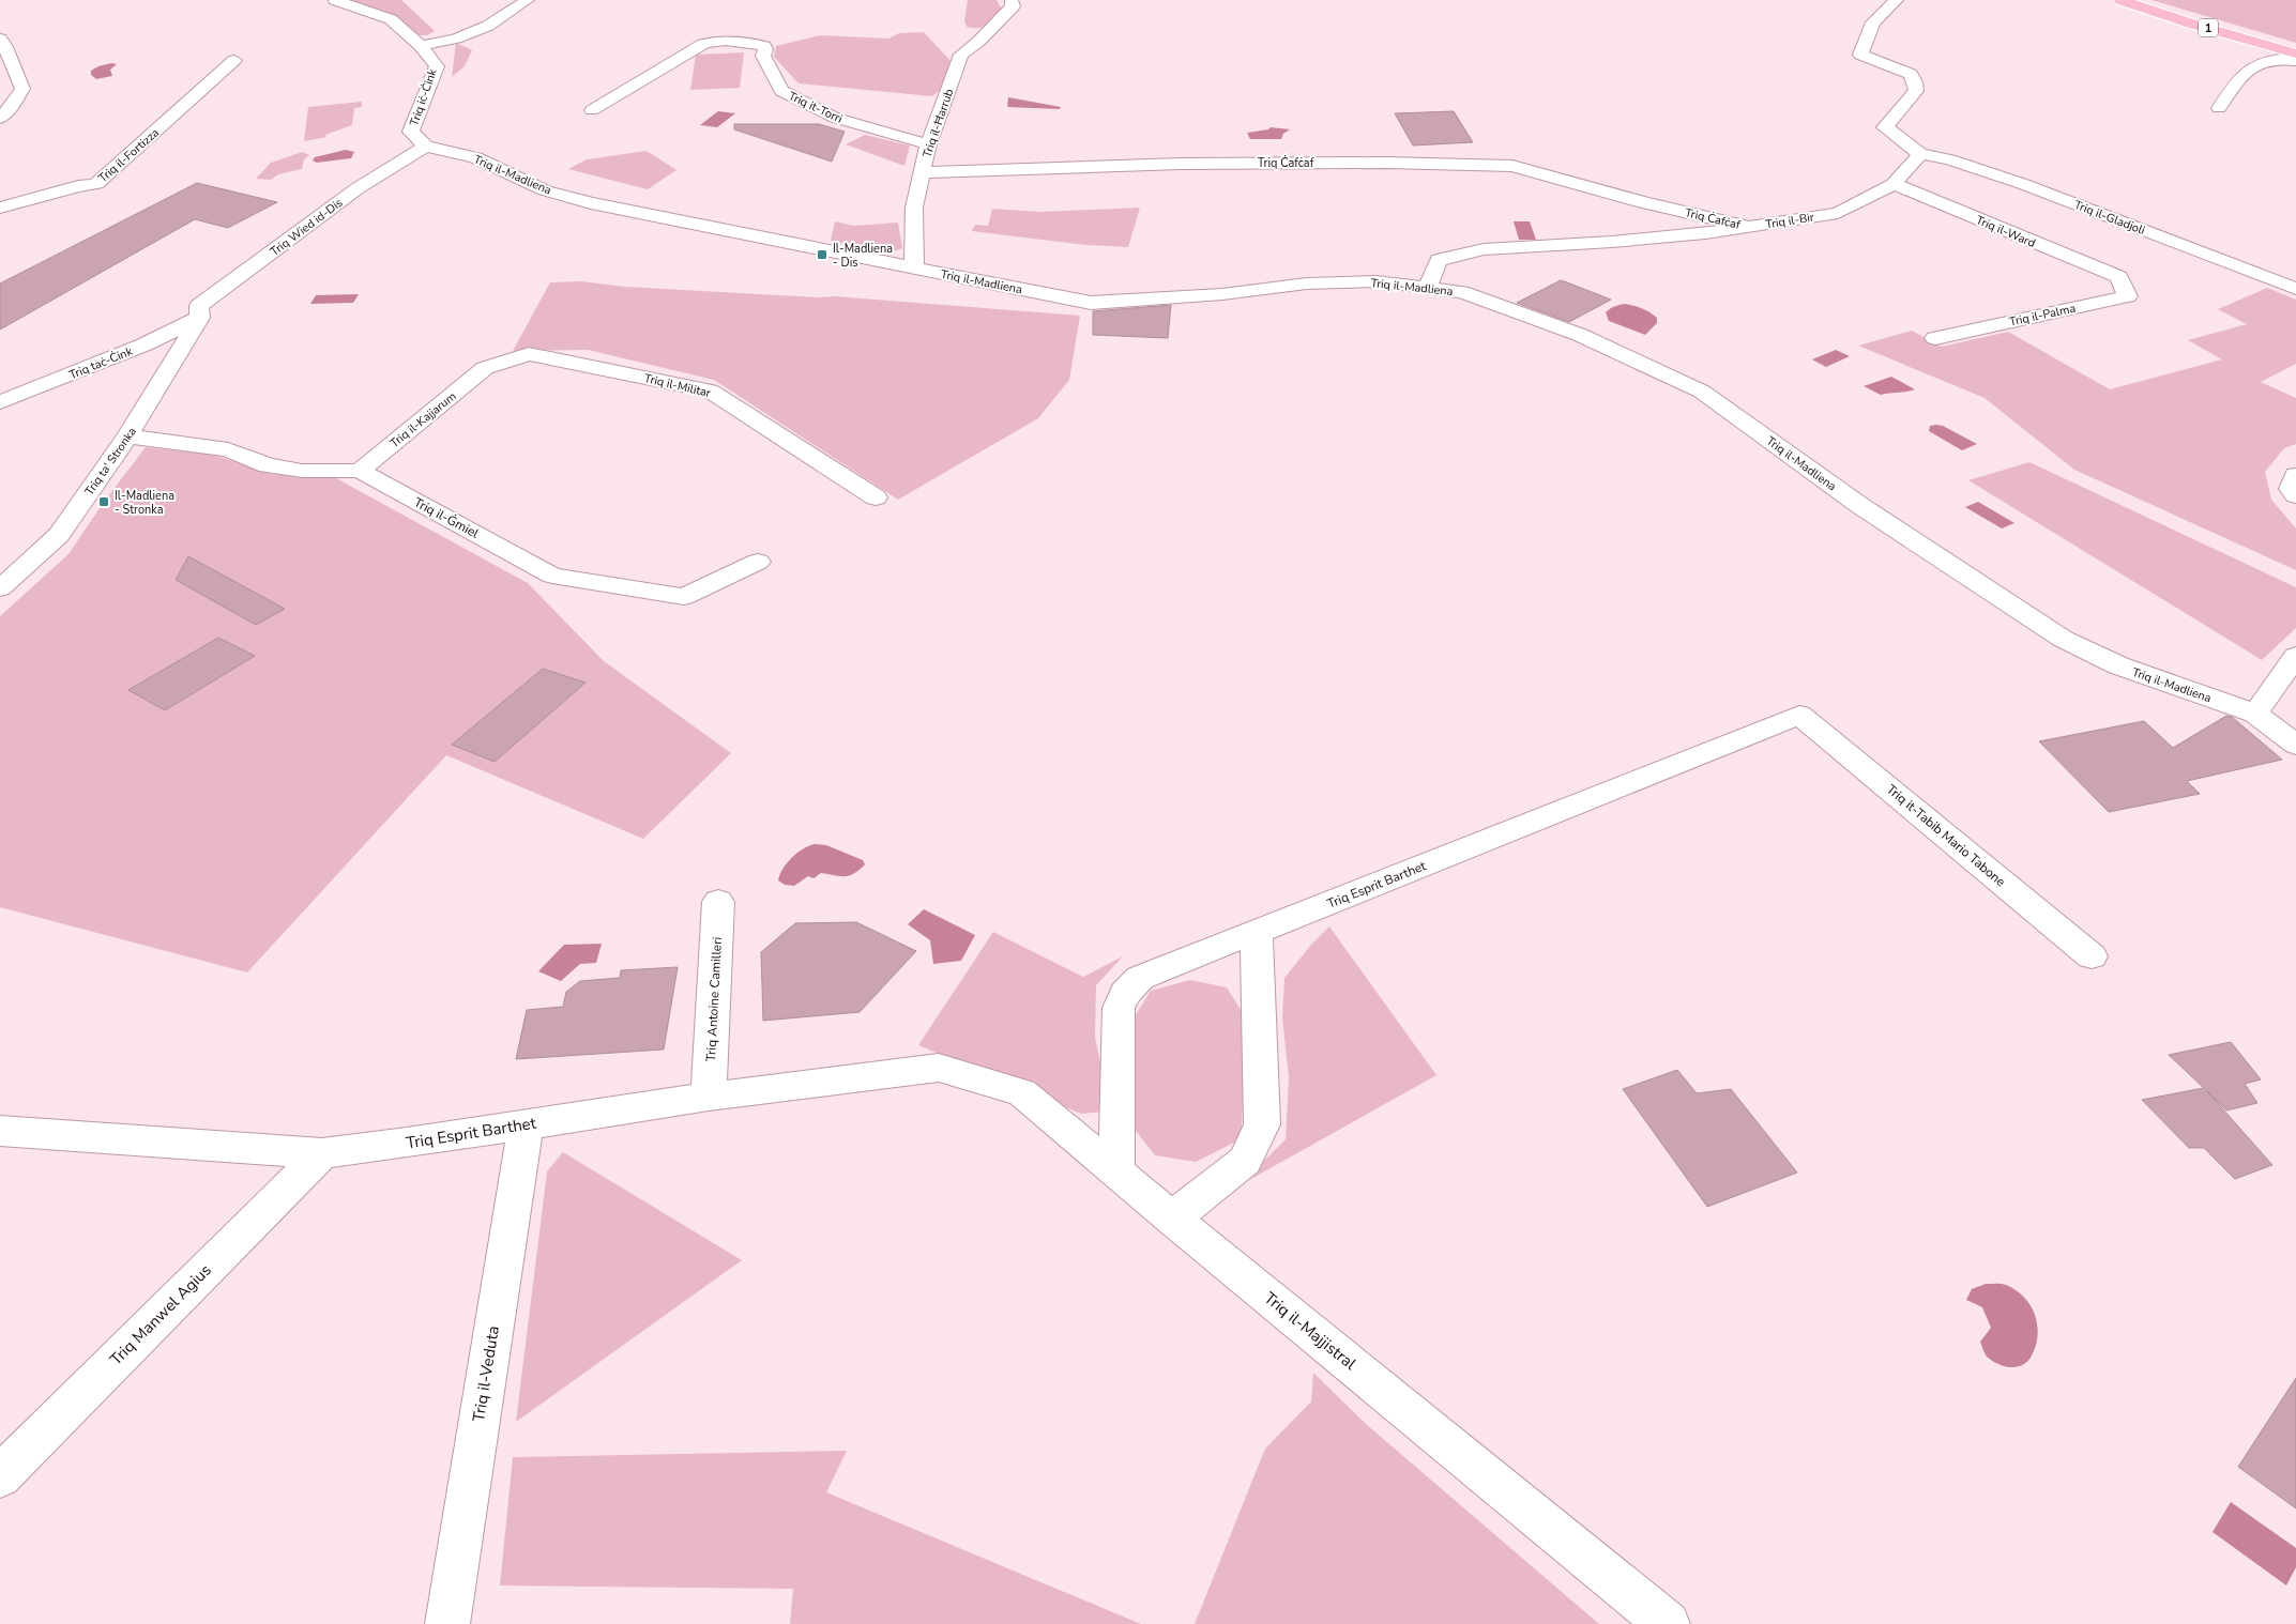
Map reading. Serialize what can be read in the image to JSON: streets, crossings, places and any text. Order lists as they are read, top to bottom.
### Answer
{
  "streets": {
    "highway": ["1"],
    "street": [
      "Triq iċ-Ċink",
      "Triq it-Torri",
      "Triq il-Ħarrub",
      "Triq il-Fortizza",
      "Triq Ċafċaf",
      "Triq il-Madliena",
      "Triq il-Gladjoli",
      "Triq il-Bir",
      "Triq Wied id-Dis",
      "Triq il-Ward",
      "Triq il-Palma",
      "Triq taċ-Ċink",
      "Triq il-Militar",
      "Triq il-Kajjarum",
      "Triq ta' Stronka",
      "Triq il-Ġmiel",
      "Triq it-Tabib Mario Tabone",
      "Triq Esprit Barthet",
      "Triq Antoine Camilleri",
      "Triq Manwel Agius",
      "Triq il-Majjistral",
      "Triq il-Veduta"
    ]
  },
  "crossings": [
    ["Triq iċ-Ċink", "Triq il-Madliena"],
    ["Triq iċ-Ċink", "Triq Wied id-Dis"],
    ["Triq it-Torri", "Triq il-Ħarrub"],
    ["Triq il-Ħarrub", "Triq Ċafċaf"],
    ["Triq il-Ħarrub", "Triq il-Madliena"],
    ["Triq Ċafċaf", "Triq il-Bir"],
    ["Triq il-Madliena", "Triq il-Bir"],
    ["Triq il-Madliena", "Triq Wied id-Dis"],
    ["Triq il-Gladjoli", "Triq il-Bir"],
    ["Triq il-Bir", "Triq il-Ward"],
    ["Triq Wied id-Dis", "Triq taċ-Ċink"],
    ["Triq Wied id-Dis", "Triq ta' Stronka"],
    ["Triq il-Ward", "Triq il-Palma"],
    ["Triq taċ-Ċink", "Triq ta' Stronka"],
    ["Triq il-Militar", "Triq il-Kajjarum"],
    ["Triq il-Kajjarum", "Triq il-Ġmiel"],
    ["Triq ta' Stronka", "Triq il-Ġmiel"],
    ["Triq it-Tabib Mario Tabone", "Triq Esprit Barthet"],
    ["Triq Esprit Barthet", "Triq Antoine Camilleri"],
    ["Triq Esprit Barthet", "Triq Manwel Agius"],
    ["Triq Esprit Barthet", "Triq il-Majjistral"],
    ["Triq Esprit Barthet", "Triq il-Veduta"]
  ],
  "places": {
    "transit": ["Il-Madliena - Dis", "Il-Madliena - Stronka"]
  }
}
